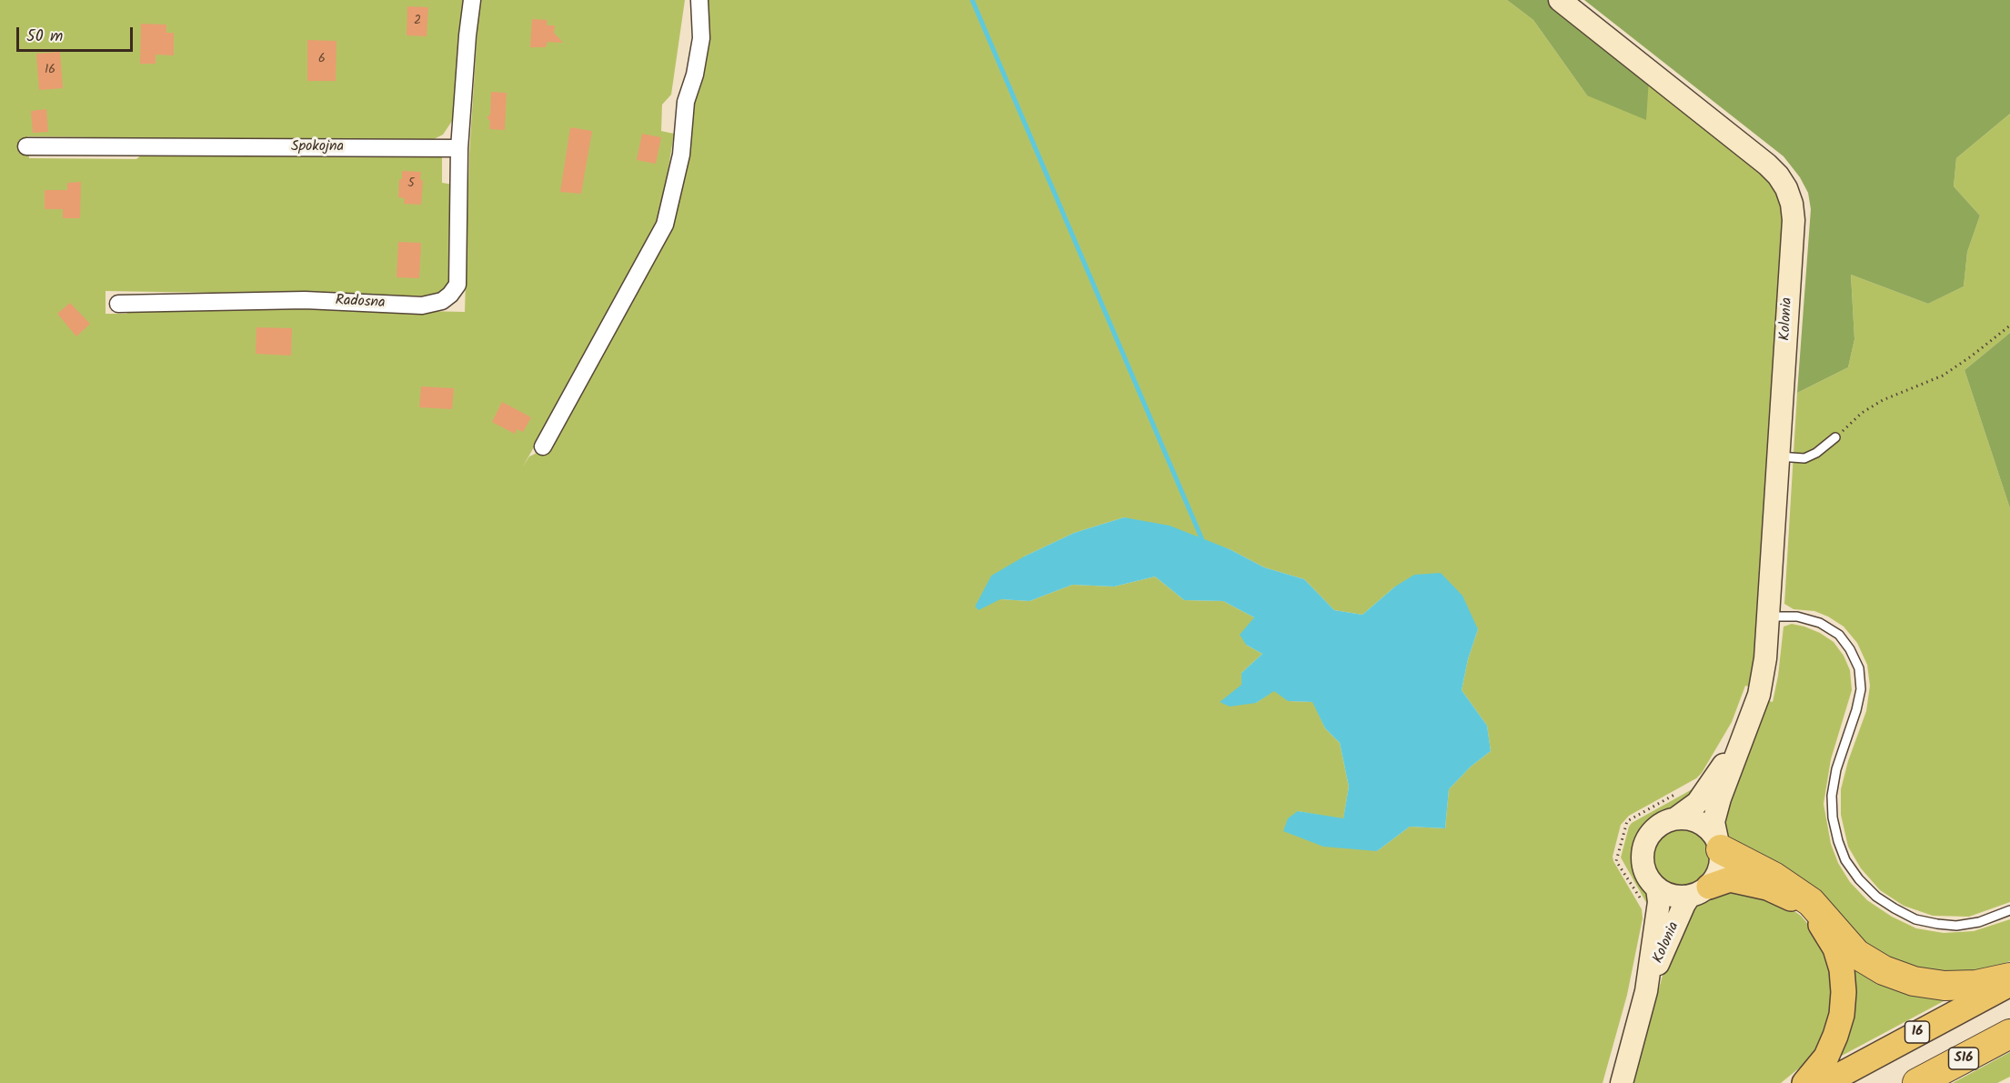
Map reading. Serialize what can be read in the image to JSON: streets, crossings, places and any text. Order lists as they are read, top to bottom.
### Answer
{
  "streets": {
    "highway": ["S16"],
    "main road": ["16"],
    "street": ["Spokojna", "Radosna", "Kolonia"]
  },
  "crossings": [
    ["Spokojna", "Radosna"]
  ],
  "house_numbers": [
    "2",
    "6",
    "16",
    "5"
  ],
  "scale_bar": "50 m"
}
